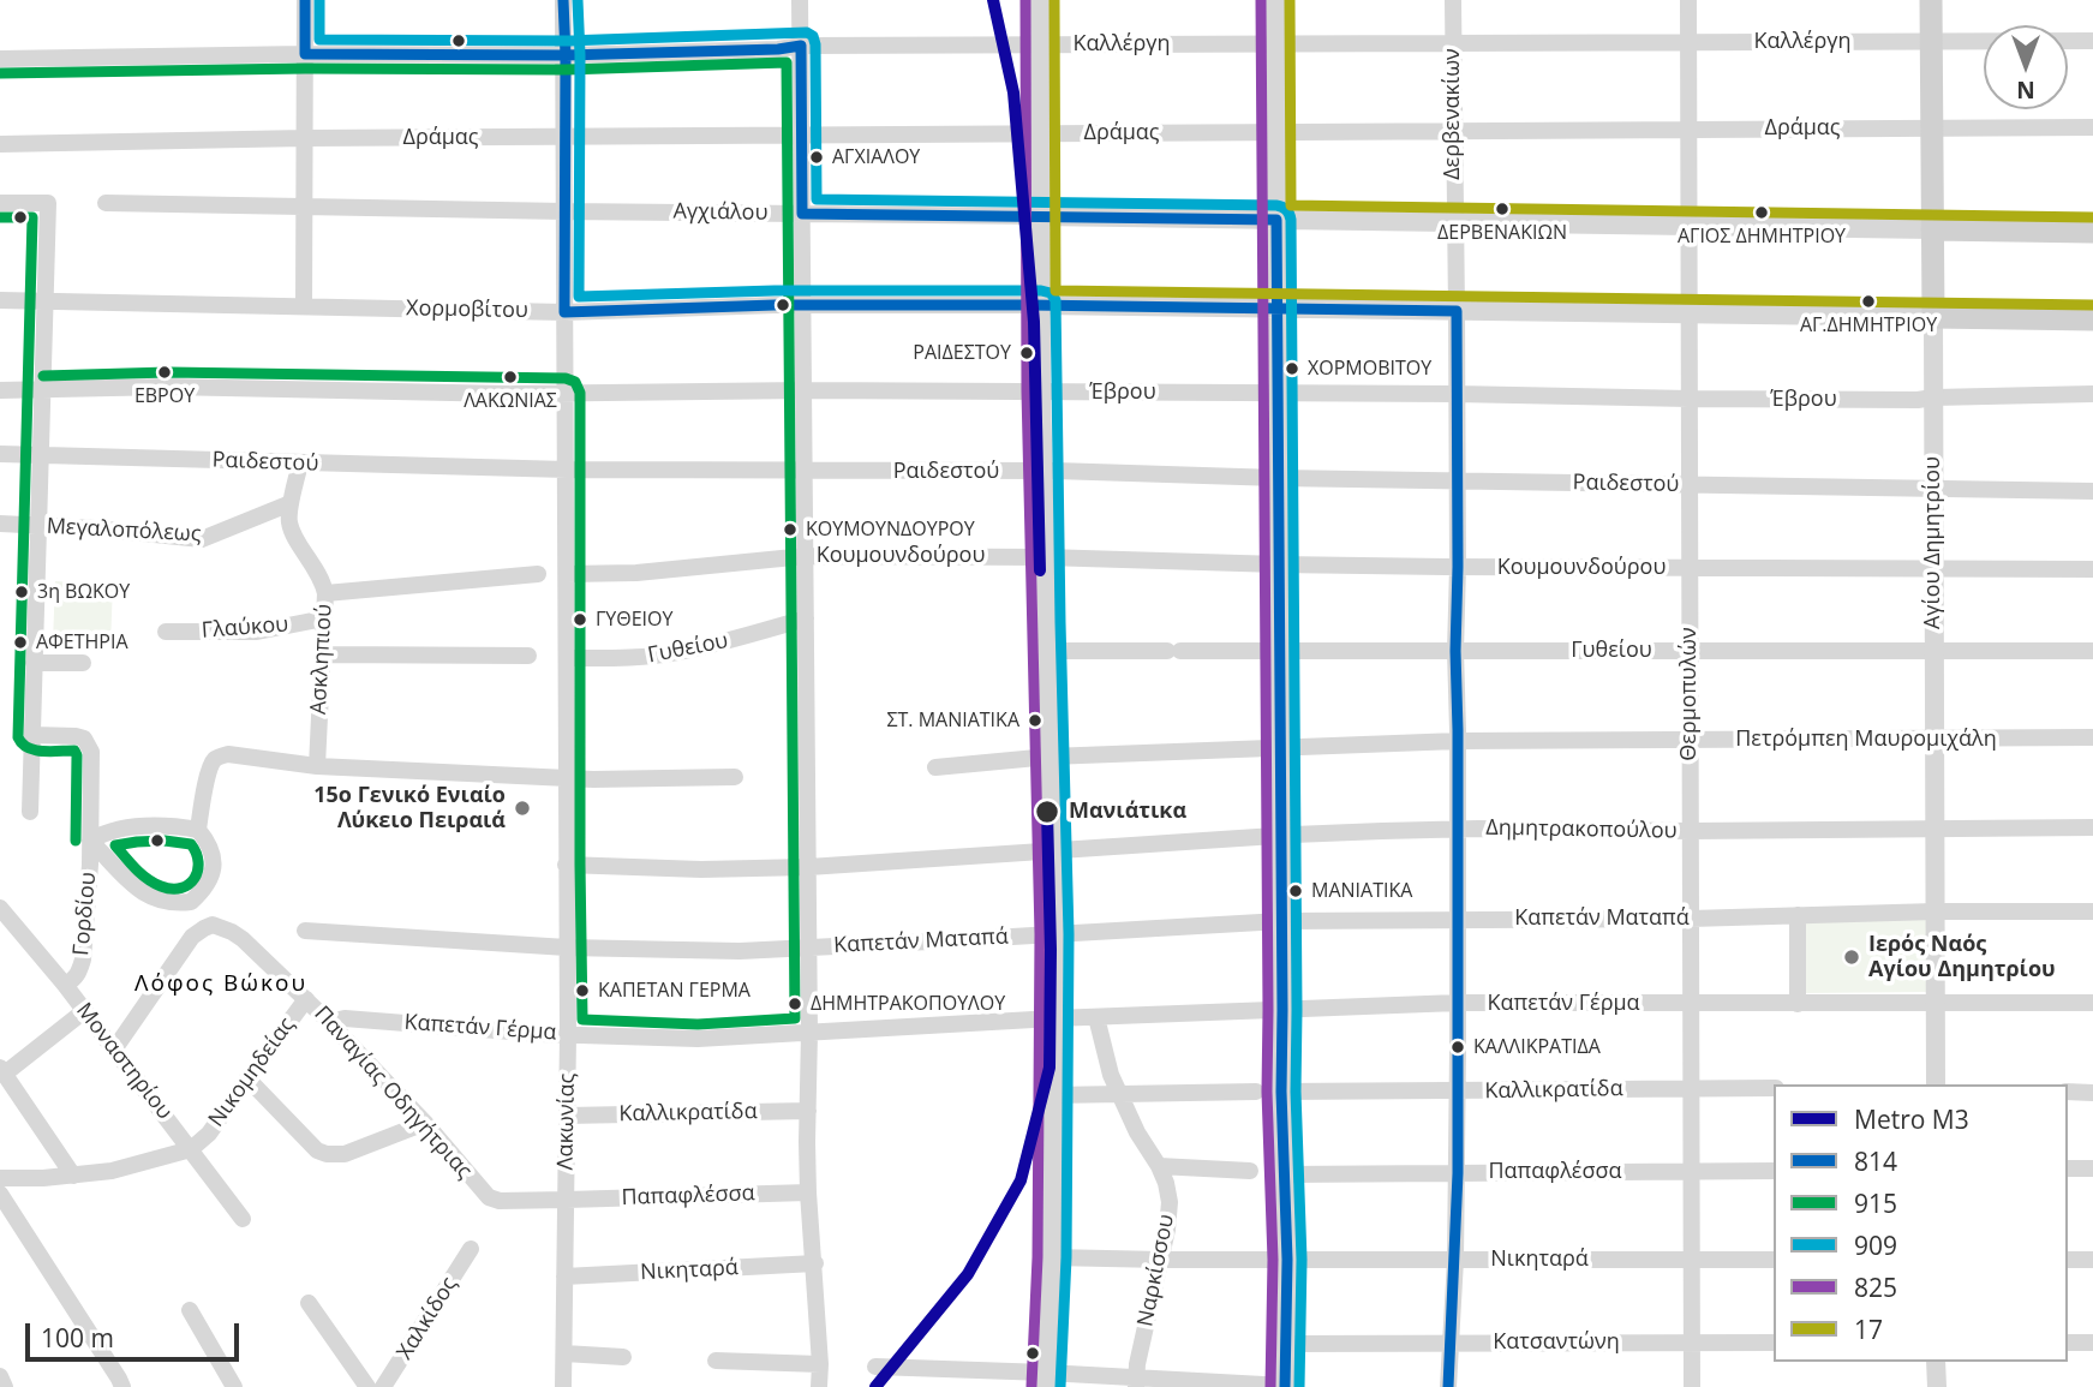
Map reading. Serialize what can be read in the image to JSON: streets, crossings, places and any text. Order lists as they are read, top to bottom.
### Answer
{
  "streets": {
    "main road": ["Αγχιάλου", "Χορμοβίτου", "Αγίου Δημητρίου"],
    "street": [
      "Καλλέργη",
      "Δερβενακίων",
      "Δράμας",
      "Έβρου",
      "Ραιδεστού",
      "Μεγαλοπόλεως",
      "Κουμουνδούρου",
      "Γλαύκου",
      "Γυθείου",
      "Ασκληπιού",
      "Θερμοπυλών",
      "Πετρόμπεη Μαυρομιχάλη",
      "Δημητρακοπούλου",
      "Γορδίου",
      "Καπετάν Ματαπά",
      "Καπετάν Γέρμα",
      "Μοναστηρίου",
      "Νικομηδείας",
      "Καλλικρατίδα",
      "Παναγίας Οδηγήτριας",
      "Λακωνίας",
      "Παπαφλέσσα",
      "Νικηταρά",
      "Ναρκίσσου",
      "Χαλκίδος",
      "Κατσαντώνη"
    ]
  },
  "crossings": [
    ["Καλλέργη", "Δερβενακίων"],
    ["Καλλέργη", "Αγίου Δημητρίου"],
    ["Καλλέργη", "Θερμοπυλών"],
    ["Καλλέργη", "Λακωνίας"],
    ["Δερβενακίων", "Δράμας"],
    ["Δερβενακίων", "Αγχιάλου"],
    ["Δερβενακίων", "Χορμοβίτου"],
    ["Δερβενακίων", "Έβρου"],
    ["Δερβενακίων", "Ραιδεστού"],
    ["Δερβενακίων", "Κουμουνδούρου"],
    ["Δερβενακίων", "Γυθείου"],
    ["Δερβενακίων", "Πετρόμπεη Μαυρομιχάλη"],
    ["Δερβενακίων", "Δημητρακοπούλου"],
    ["Δερβενακίων", "Καπετάν Ματαπά"],
    ["Δερβενακίων", "Καπετάν Γέρμα"],
    ["Δερβενακίων", "Καλλικρατίδα"],
    ["Δερβενακίων", "Παπαφλέσσα"],
    ["Δερβενακίων", "Νικηταρά"],
    ["Δερβενακίων", "Κατσαντώνη"],
    ["Δράμας", "Αγίου Δημητρίου"],
    ["Δράμας", "Θερμοπυλών"],
    ["Δράμας", "Λακωνίας"],
    ["Αγχιάλου", "Αγίου Δημητρίου"],
    ["Αγχιάλου", "Θερμοπυλών"],
    ["Αγχιάλου", "Λακωνίας"],
    ["Χορμοβίτου", "Αγίου Δημητρίου"],
    ["Χορμοβίτου", "Θερμοπυλών"],
    ["Χορμοβίτου", "Λακωνίας"],
    ["Έβρου", "Αγίου Δημητρίου"],
    ["Έβρου", "Θερμοπυλών"],
    ["Έβρου", "Λακωνίας"],
    ["Ραιδεστού", "Αγίου Δημητρίου"],
    ["Ραιδεστού", "Ασκληπιού"],
    ["Ραιδεστού", "Θερμοπυλών"],
    ["Ραιδεστού", "Λακωνίας"],
    ["Μεγαλοπόλεως", "Ασκληπιού"],
    ["Αγίου Δημητρίου", "Κουμουνδούρου"],
    ["Αγίου Δημητρίου", "Γυθείου"],
    ["Αγίου Δημητρίου", "Πετρόμπεη Μαυρομιχάλη"],
    ["Αγίου Δημητρίου", "Δημητρακοπούλου"],
    ["Αγίου Δημητρίου", "Καπετάν Ματαπά"],
    ["Αγίου Δημητρίου", "Καπετάν Γέρμα"],
    ["Κουμουνδούρου", "Θερμοπυλών"],
    ["Κουμουνδούρου", "Λακωνίας"],
    ["Γλαύκου", "Ασκληπιού"],
    ["Γυθείου", "Θερμοπυλών"],
    ["Γυθείου", "Λακωνίας"],
    ["Θερμοπυλών", "Πετρόμπεη Μαυρομιχάλη"],
    ["Θερμοπυλών", "Δημητρακοπούλου"],
    ["Θερμοπυλών", "Καπετάν Ματαπά"],
    ["Θερμοπυλών", "Καπετάν Γέρμα"],
    ["Θερμοπυλών", "Καλλικρατίδα"],
    ["Θερμοπυλών", "Παπαφλέσσα"],
    ["Θερμοπυλών", "Νικηταρά"],
    ["Θερμοπυλών", "Κατσαντώνη"],
    ["Δημητρακοπούλου", "Λακωνίας"],
    ["Γορδίου", "Μοναστηρίου"],
    ["Καπετάν Ματαπά", "Λακωνίας"],
    ["Καπετάν Γέρμα", "Παναγίας Οδηγήτριας"],
    ["Καπετάν Γέρμα", "Λακωνίας"],
    ["Καπετάν Γέρμα", "Ναρκίσσου"],
    ["Μοναστηρίου", "Νικομηδείας"],
    ["Νικομηδείας", "Παναγίας Οδηγήτριας"],
    ["Καλλικρατίδα", "Λακωνίας"],
    ["Παναγίας Οδηγήτριας", "Λακωνίας"],
    ["Παναγίας Οδηγήτριας", "Παπαφλέσσα"],
    ["Λακωνίας", "Παπαφλέσσα"],
    ["Λακωνίας", "Νικηταρά"],
    ["Νικηταρά", "Ναρκίσσου"]
  ],
  "districts": ["Λόφος Βώκου"],
  "places": [
    "ΑΓΧΙΑΛΟΥ",
    "ΔΕΡΒΕΝΑΚΙΩΝ",
    "ΑΓΙΟΣ ΔΗΜΗΤΡΙΟΥ",
    "ΑΓ.ΔΗΜΗΤΡΙΟΥ",
    "ΡΑΙΔΕΣΤΟΥ",
    "ΧΟΡΜΟΒΙΤΟΥ",
    "ΕΒΡΟΥ",
    "ΛΑΚΩΝΙΑΣ",
    "ΚΟΥΜΟΥΝΔΟΥΡΟΥ",
    "3η ΒΩΚΟΥ",
    "ΓΥΘΕΙΟΥ",
    "ΑΦΕΤΗΡΙΑ",
    "ΣΤ. ΜΑΝΙΑΤΙΚΑ",
    "15ο Γενικό Ενιαίο Λύκειο Πειραιά",
    "Μανιάτικα",
    "ΜΑΝΙΑΤΙΚΑ",
    "Ιερός Ναός Αγίου Δημητρίου",
    "ΚΑΠΕΤΑΝ ΓΕΡΜΑ",
    "ΔΗΜΗΤΡΑΚΟΠΟΥΛΟΥ",
    "ΚΑΛΛΙΚΡΑΤΙΔΑ"
  ],
  "lines": [
    "metro line Μ3",
    "transit line 814",
    "transit line 909",
    "transit line 825",
    "transit line 17",
    "transit line 915"
  ],
  "legend": [
    "Metro Μ3",
    "814",
    "915",
    "909",
    "825",
    "17"
  ],
  "scale_bar": "100 m",
  "north": "bottom"
}
